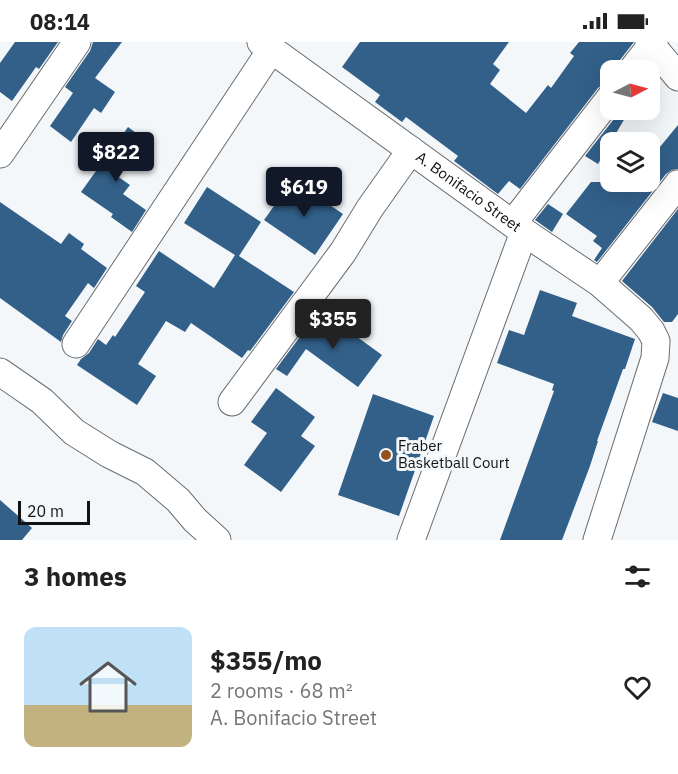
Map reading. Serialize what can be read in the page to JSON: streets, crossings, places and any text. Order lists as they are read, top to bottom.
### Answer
{
  "streets": {
    "street": ["A. Bonifacio Street"]
  },
  "places": ["Fraber Basketball Court"],
  "scale_bar": "20 m",
  "north": "right",
  "page": {
    "status": "08:14",
    "price": ["$822", "$619", "$355"],
    "scale": "20 m",
    "heading": "3 homes",
    "list": [
      {
        "name": "$355/mo",
        "note": "2 rooms · 68 m² · A. Bonifacio Street"
      }
    ]
  }
}
